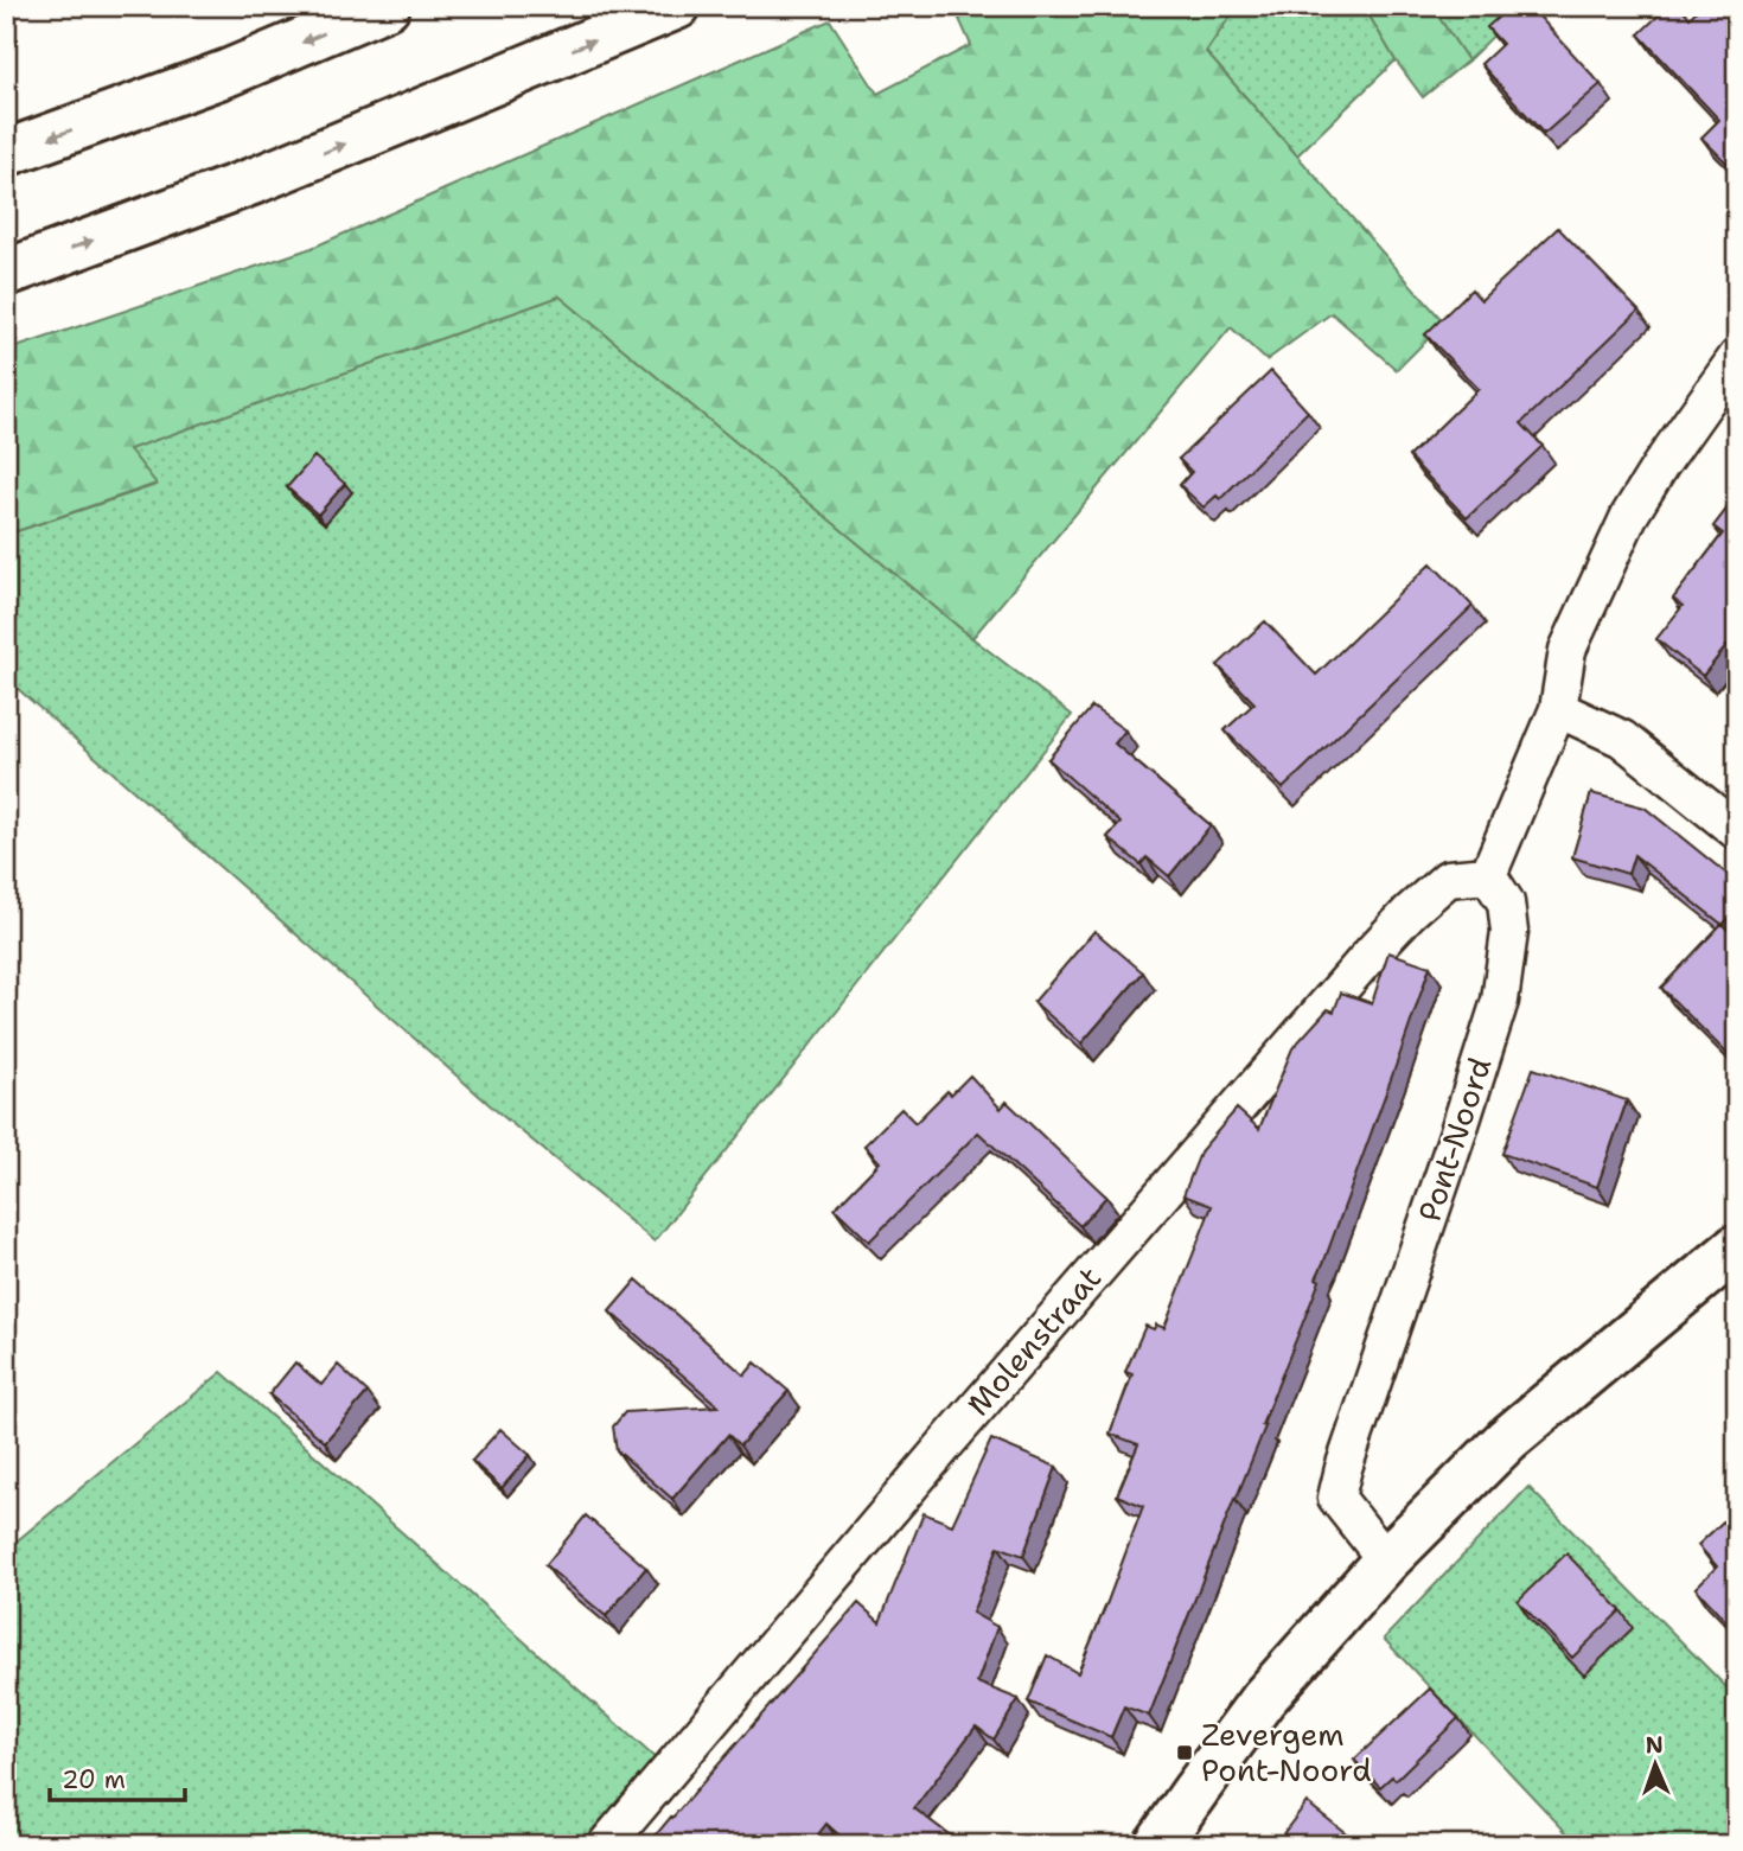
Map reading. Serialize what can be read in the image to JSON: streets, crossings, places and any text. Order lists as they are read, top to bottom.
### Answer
{
  "streets": {
    "street": ["Pont-Noord", "Molenstraat"]
  },
  "crossings": [
    ["Pont-Noord", "Molenstraat"]
  ],
  "places": {
    "transit": ["Zevergem Pont-Noord"]
  },
  "scale_bar": "20 m",
  "north": "top"
}
